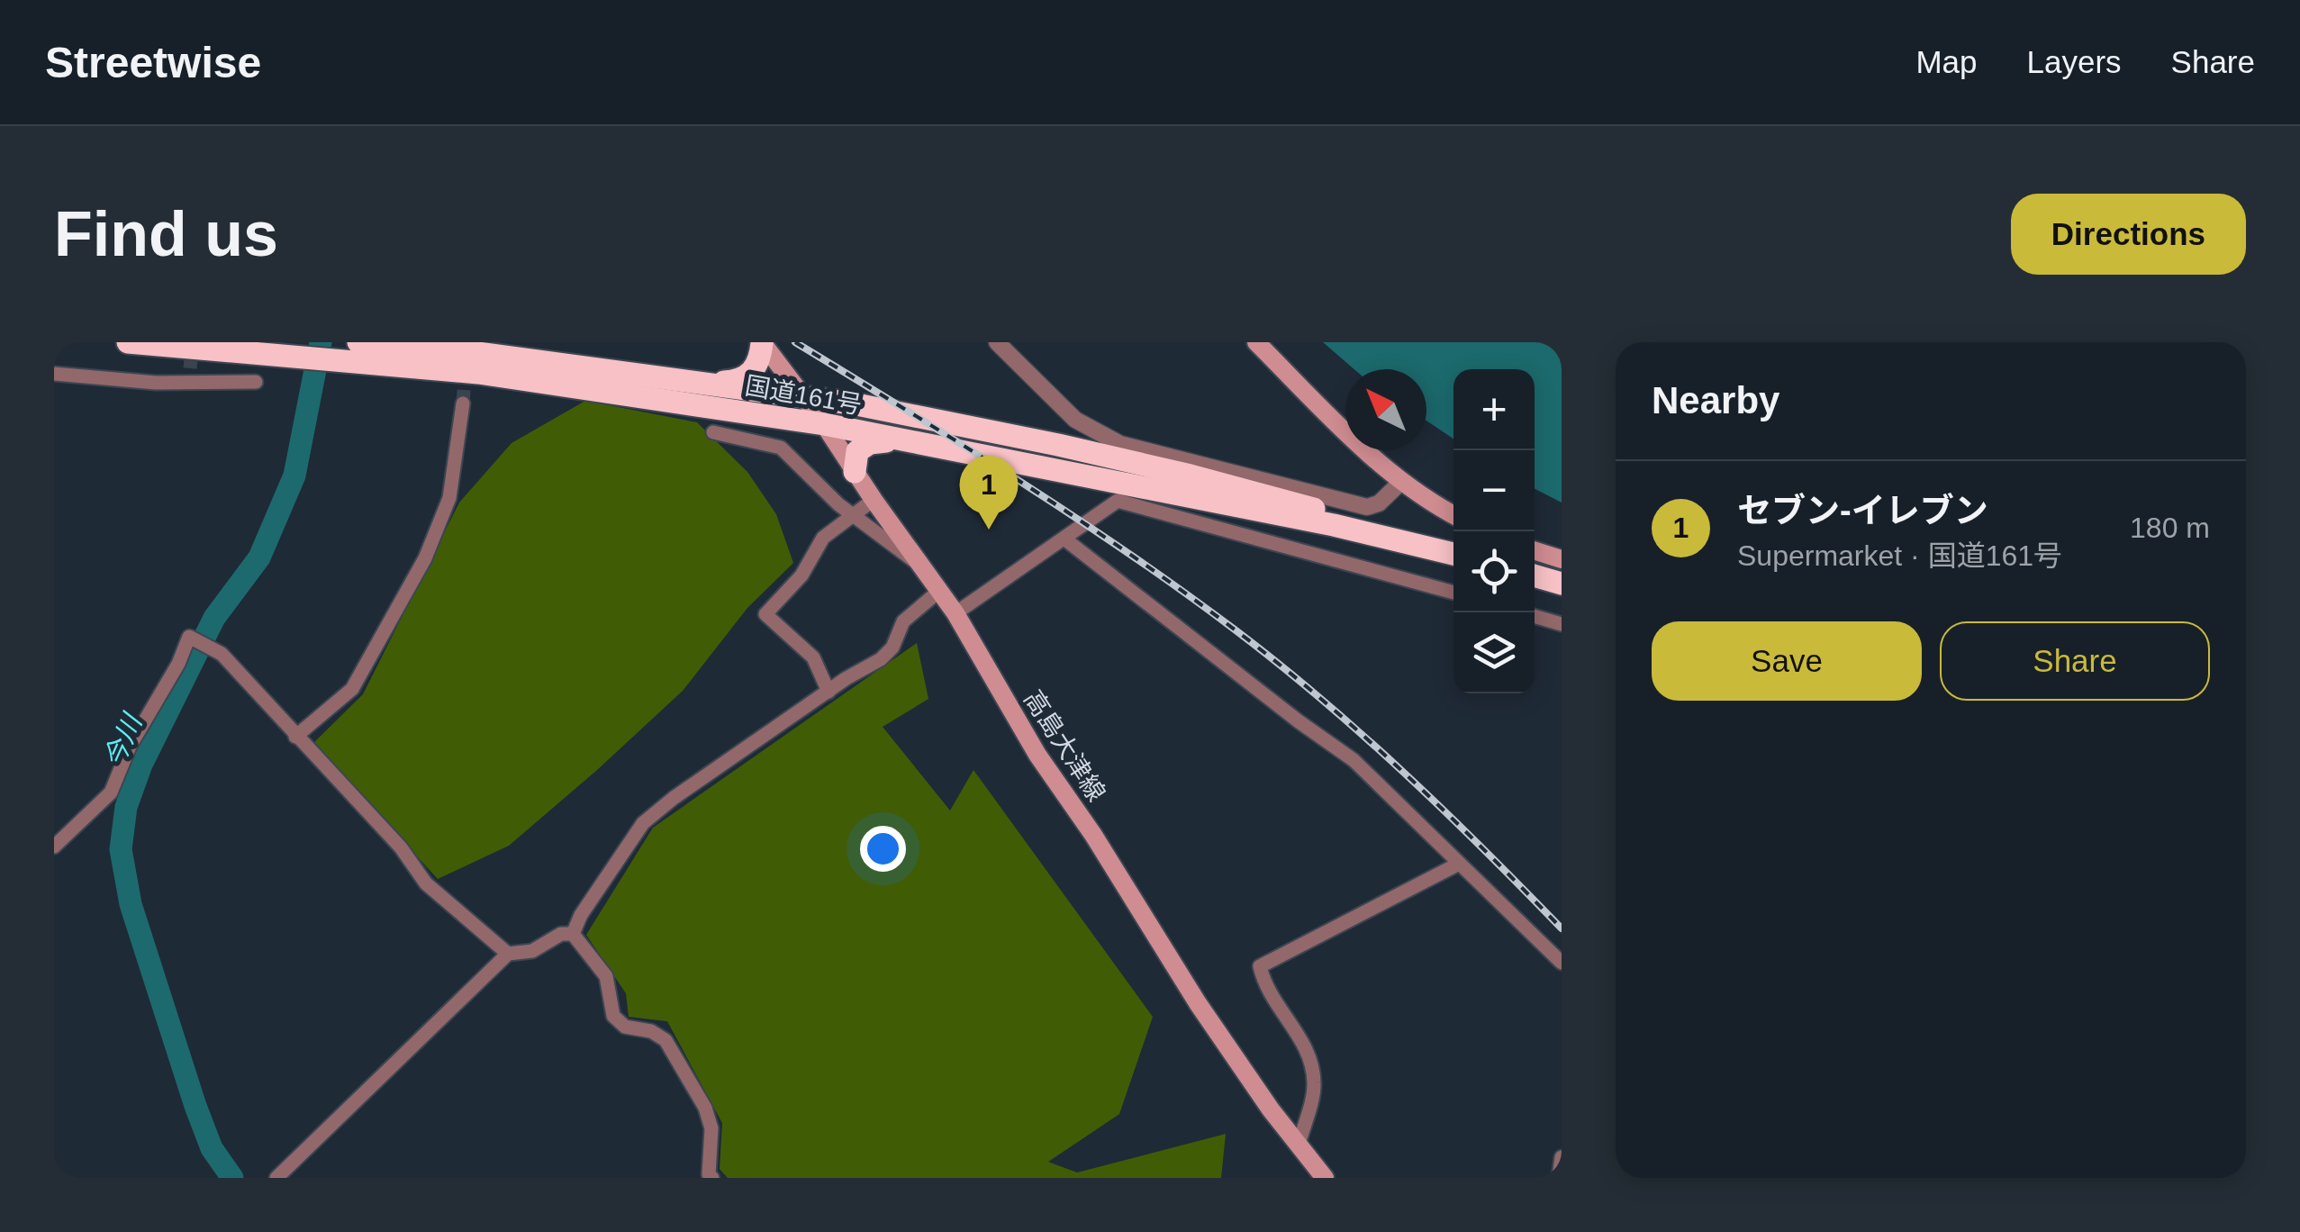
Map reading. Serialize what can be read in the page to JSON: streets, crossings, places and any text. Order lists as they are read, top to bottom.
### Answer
{
  "streets": {
    "highway": ["国道161号"],
    "main road": ["高島大津線"]
  },
  "water": ["今川"],
  "north": "top left",
  "page": {
    "header": "Streetwise",
    "nav": ["Map", "Layers", "Share"],
    "buttons": [
      "Directions",
      ["Save", "Share"]
    ],
    "title": "Find us",
    "heading": "Nearby",
    "map_buttons": ["+", "−"],
    "pins": "1",
    "list": [
      {
        "mark": "1",
        "name": "セブン-イレブン",
        "note": "Supermarket · 国道161号",
        "value": "180 m"
      }
    ]
  }
}
